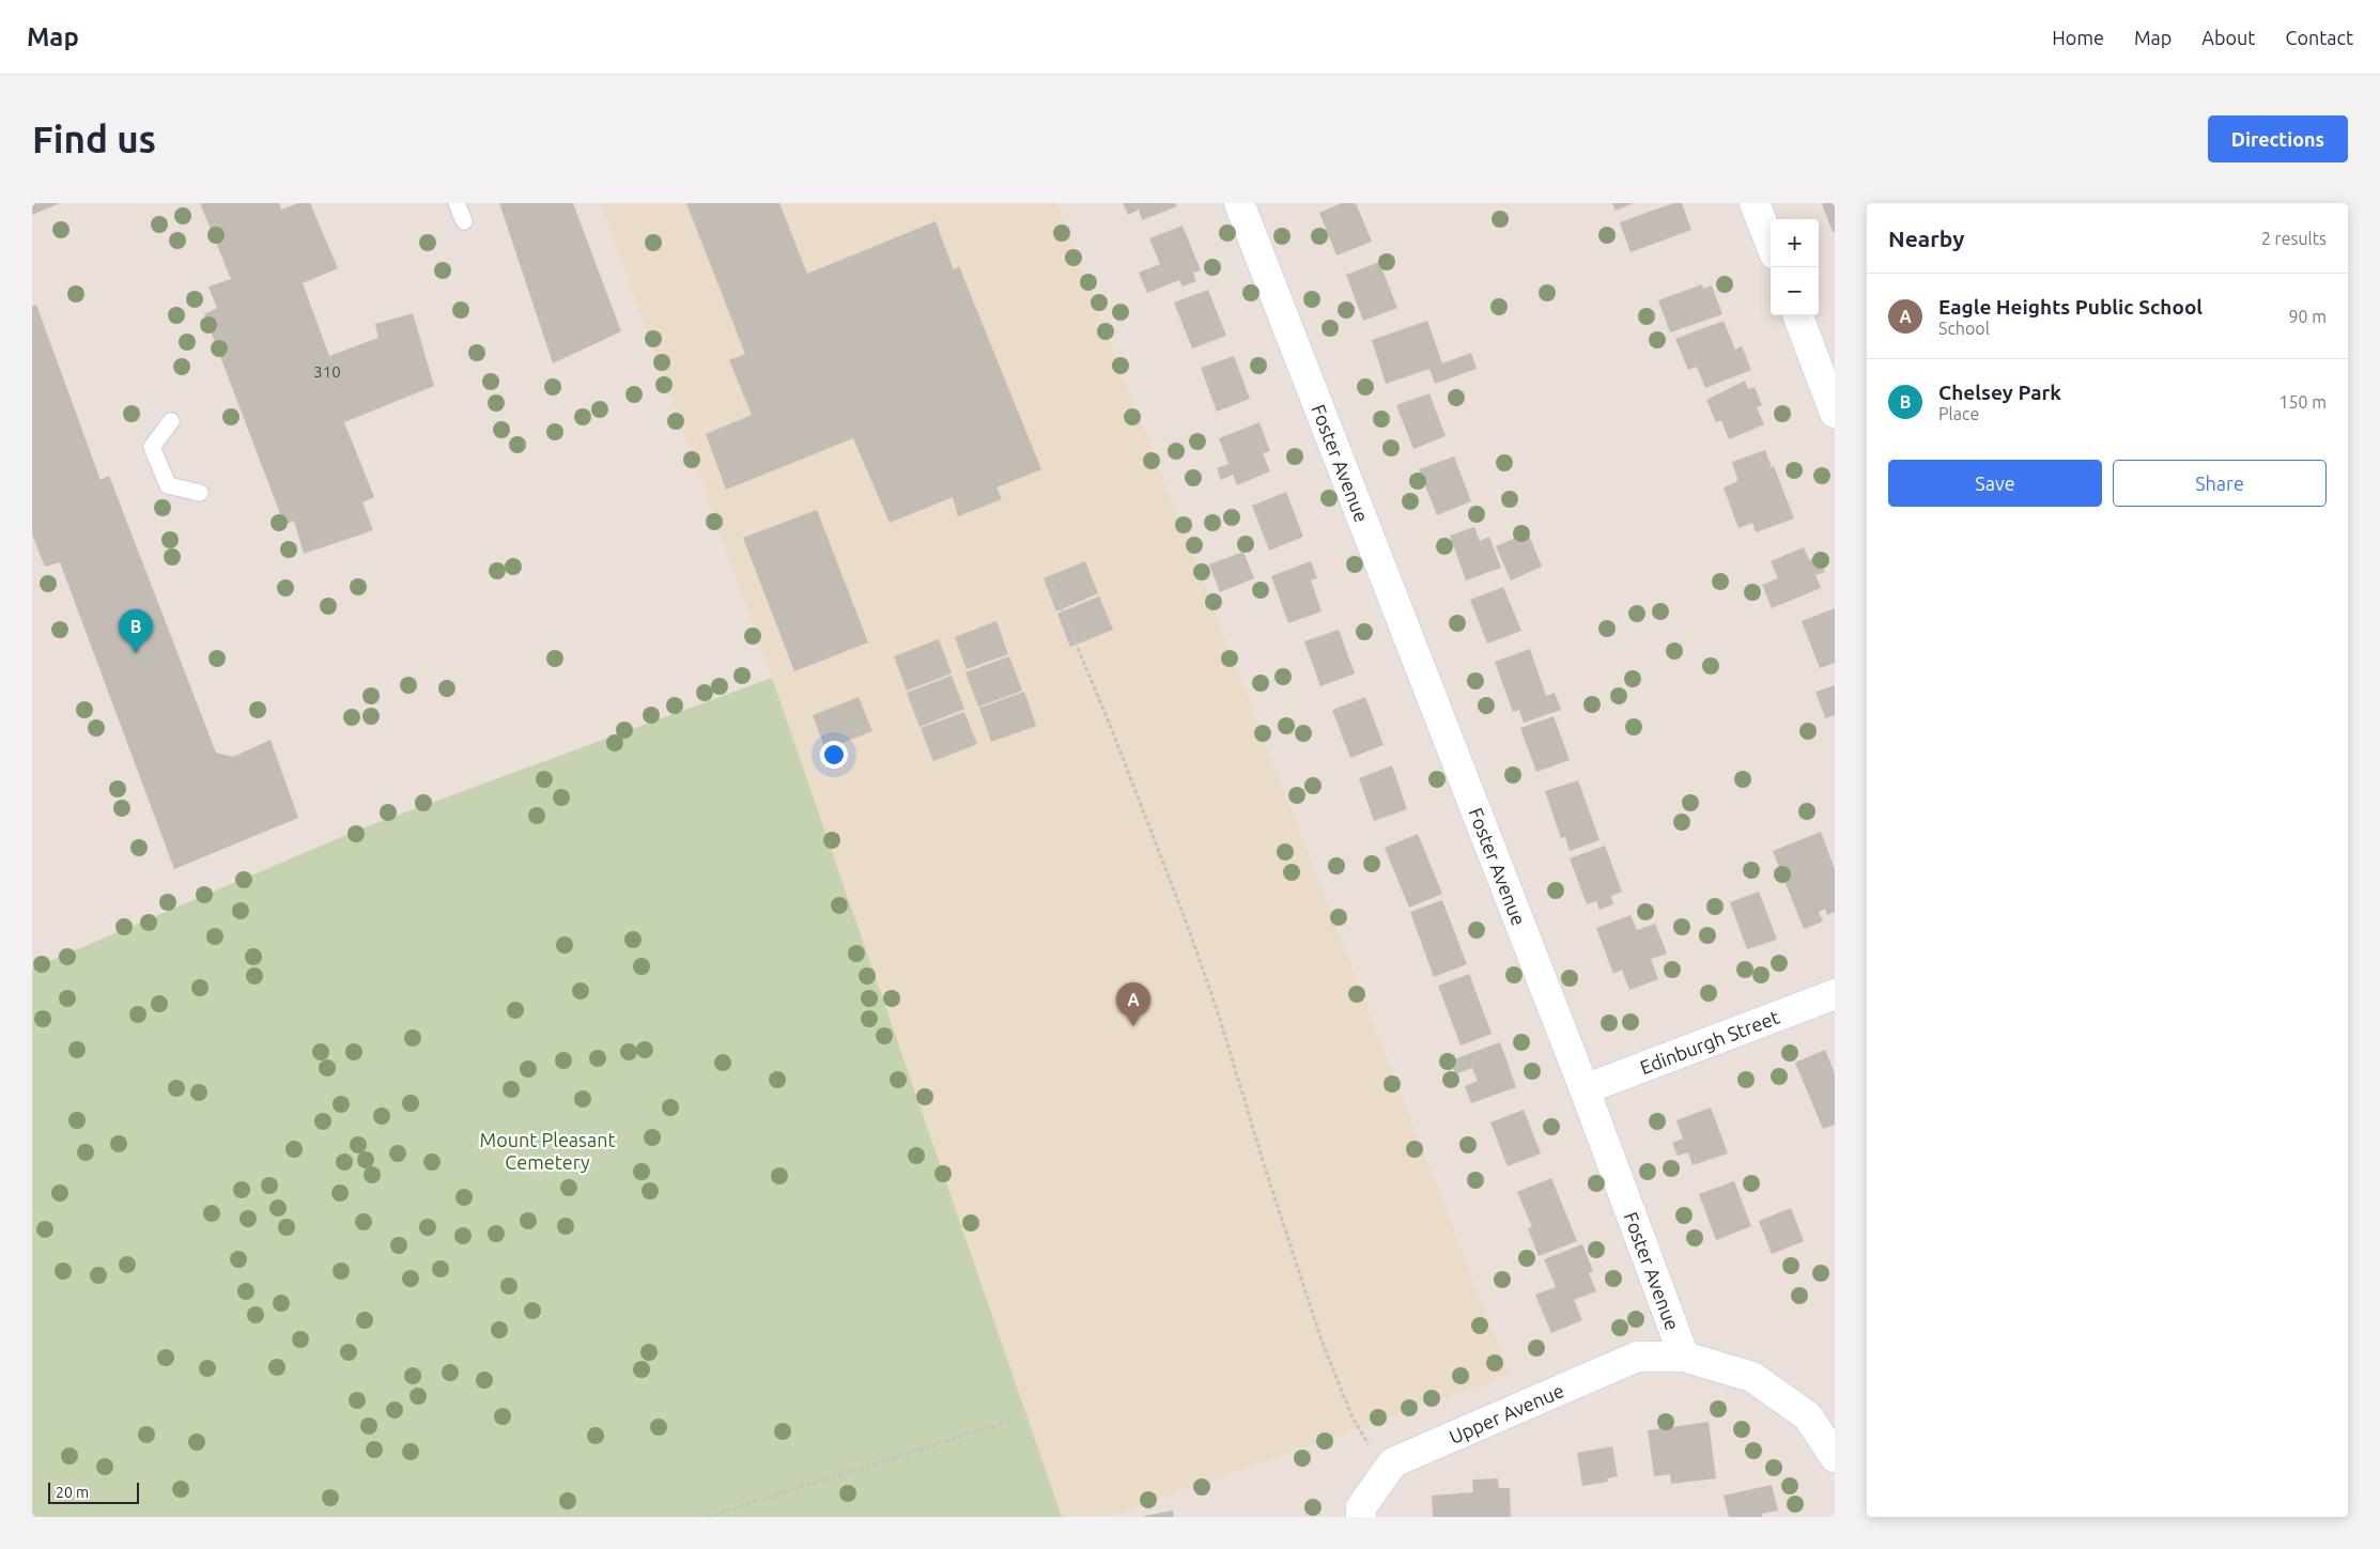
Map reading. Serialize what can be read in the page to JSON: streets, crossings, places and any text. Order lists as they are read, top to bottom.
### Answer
{
  "streets": {
    "street": ["Foster Avenue", "Edinburgh Street", "Upper Avenue"]
  },
  "crossings": [
    ["Foster Avenue", "Edinburgh Street"],
    ["Foster Avenue", "Upper Avenue"]
  ],
  "parks": ["Mount Pleasant Cemetery"],
  "house_numbers": ["310"],
  "scale_bar": "20 m",
  "page": {
    "header": "Map",
    "nav": [
      "Home",
      "Map",
      "About",
      "Contact"
    ],
    "buttons": [
      "Directions",
      ["Save", "Share"]
    ],
    "title": "Find us",
    "heading": ["Nearby", "2 results"],
    "map_buttons": ["+", "−"],
    "list": [
      {
        "mark": "A",
        "name": "Eagle Heights Public School",
        "note": "School",
        "value": "90 m"
      },
      {
        "mark": "B",
        "name": "Chelsey Park",
        "note": "Place",
        "value": "150 m"
      }
    ],
    "pins": ["B", "A"],
    "scale": "20 m"
  }
}
